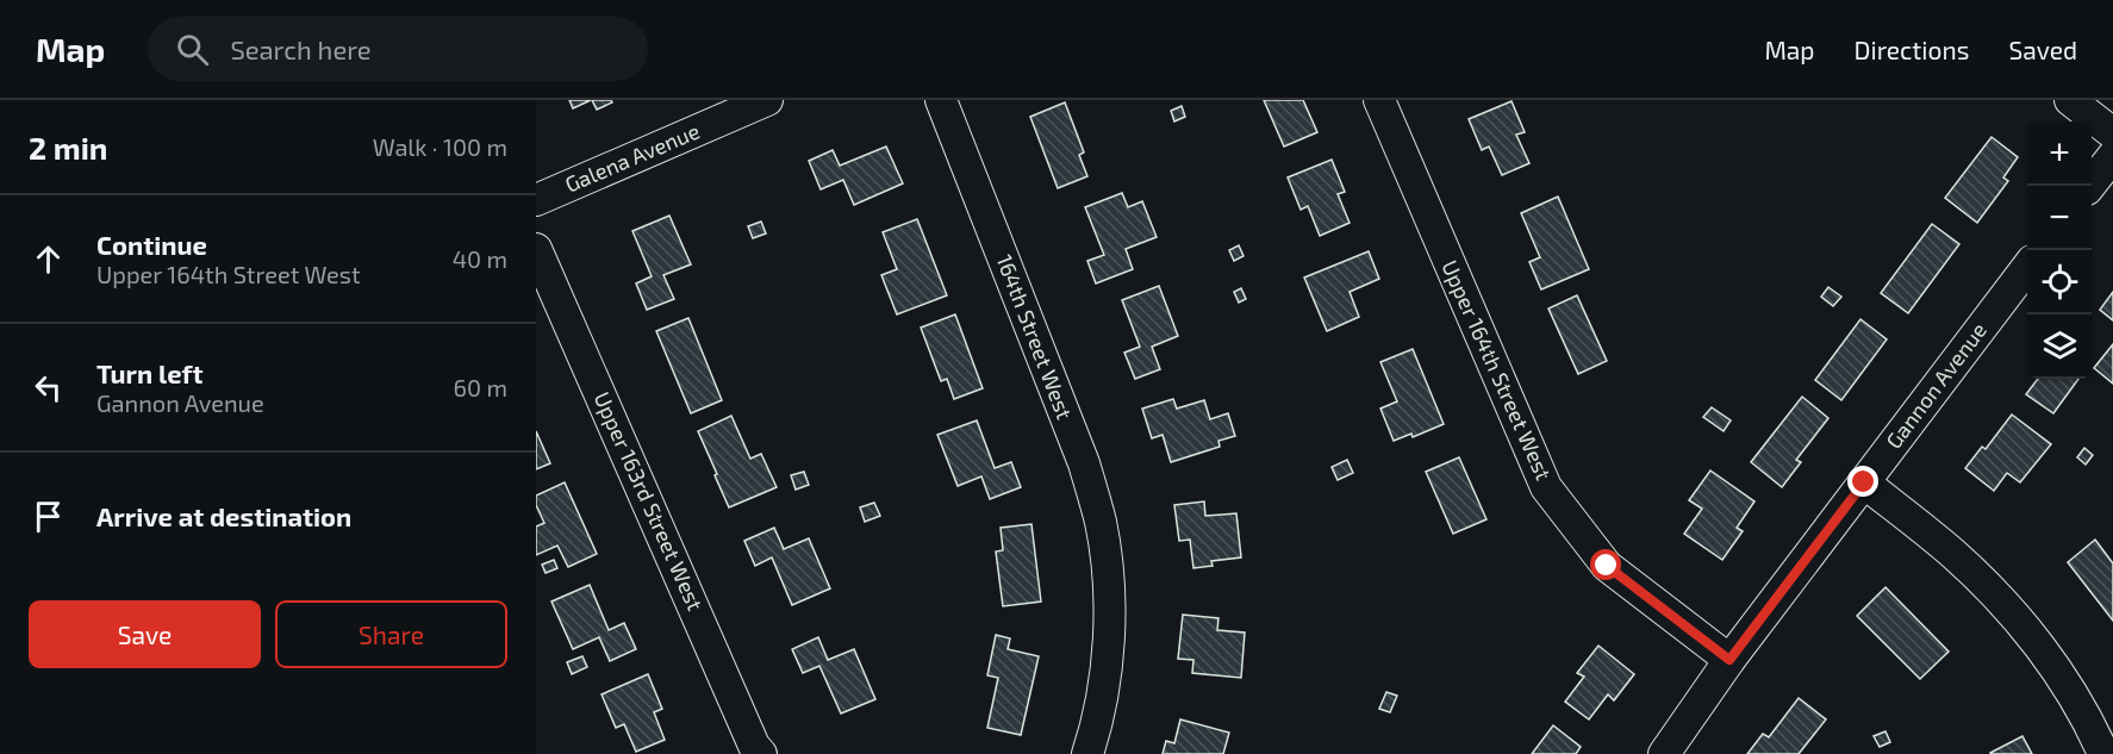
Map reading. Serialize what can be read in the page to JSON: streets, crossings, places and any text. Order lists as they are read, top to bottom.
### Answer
{
  "streets": {
    "street": [
      "Galena Avenue",
      "164th Street West",
      "Upper 164th Street West",
      "Gannon Avenue",
      "Upper 163rd Street West"
    ]
  },
  "crossings": [
    ["Upper 164th Street West", "Gannon Avenue"]
  ],
  "page": {
    "header": "Map",
    "search": "Search here",
    "nav": ["Map", "Directions", "Saved"],
    "heading": ["2 min", "Walk · 100 m"],
    "map_buttons": ["+", "−"],
    "list": [
      ["Continue", "Upper 164th Street West", "40 m"],
      ["Turn left", "Gannon Avenue", "60 m"],
      "Arrive at destination"
    ],
    "buttons": ["Save", "Share"]
  }
}
